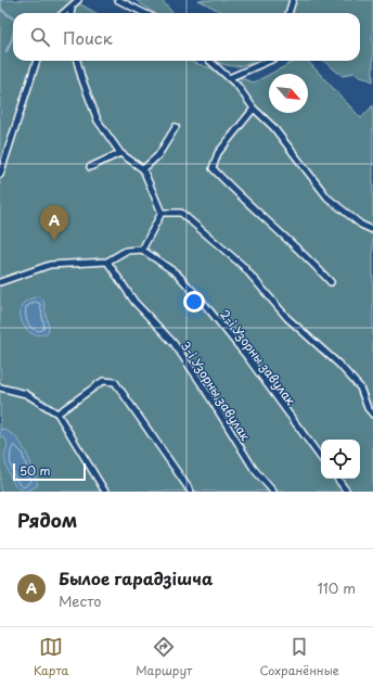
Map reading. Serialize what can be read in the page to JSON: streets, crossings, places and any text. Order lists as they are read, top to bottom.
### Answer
{
  "streets": {
    "lane": ["2-і Узорны завулак", "3-і Узорны завулак"]
  },
  "scale_bar": "50 m",
  "north": "bottom right",
  "page": {
    "search": "Поиск",
    "pins": "A",
    "scale": "50 m",
    "heading": "Рядом",
    "list": [
      {
        "mark": "A",
        "name": "Былое гарадзішча",
        "note": "Место",
        "value": "110 m"
      }
    ],
    "nav": ["Карта", "Маршрут", "Сохранённые"]
  }
}
